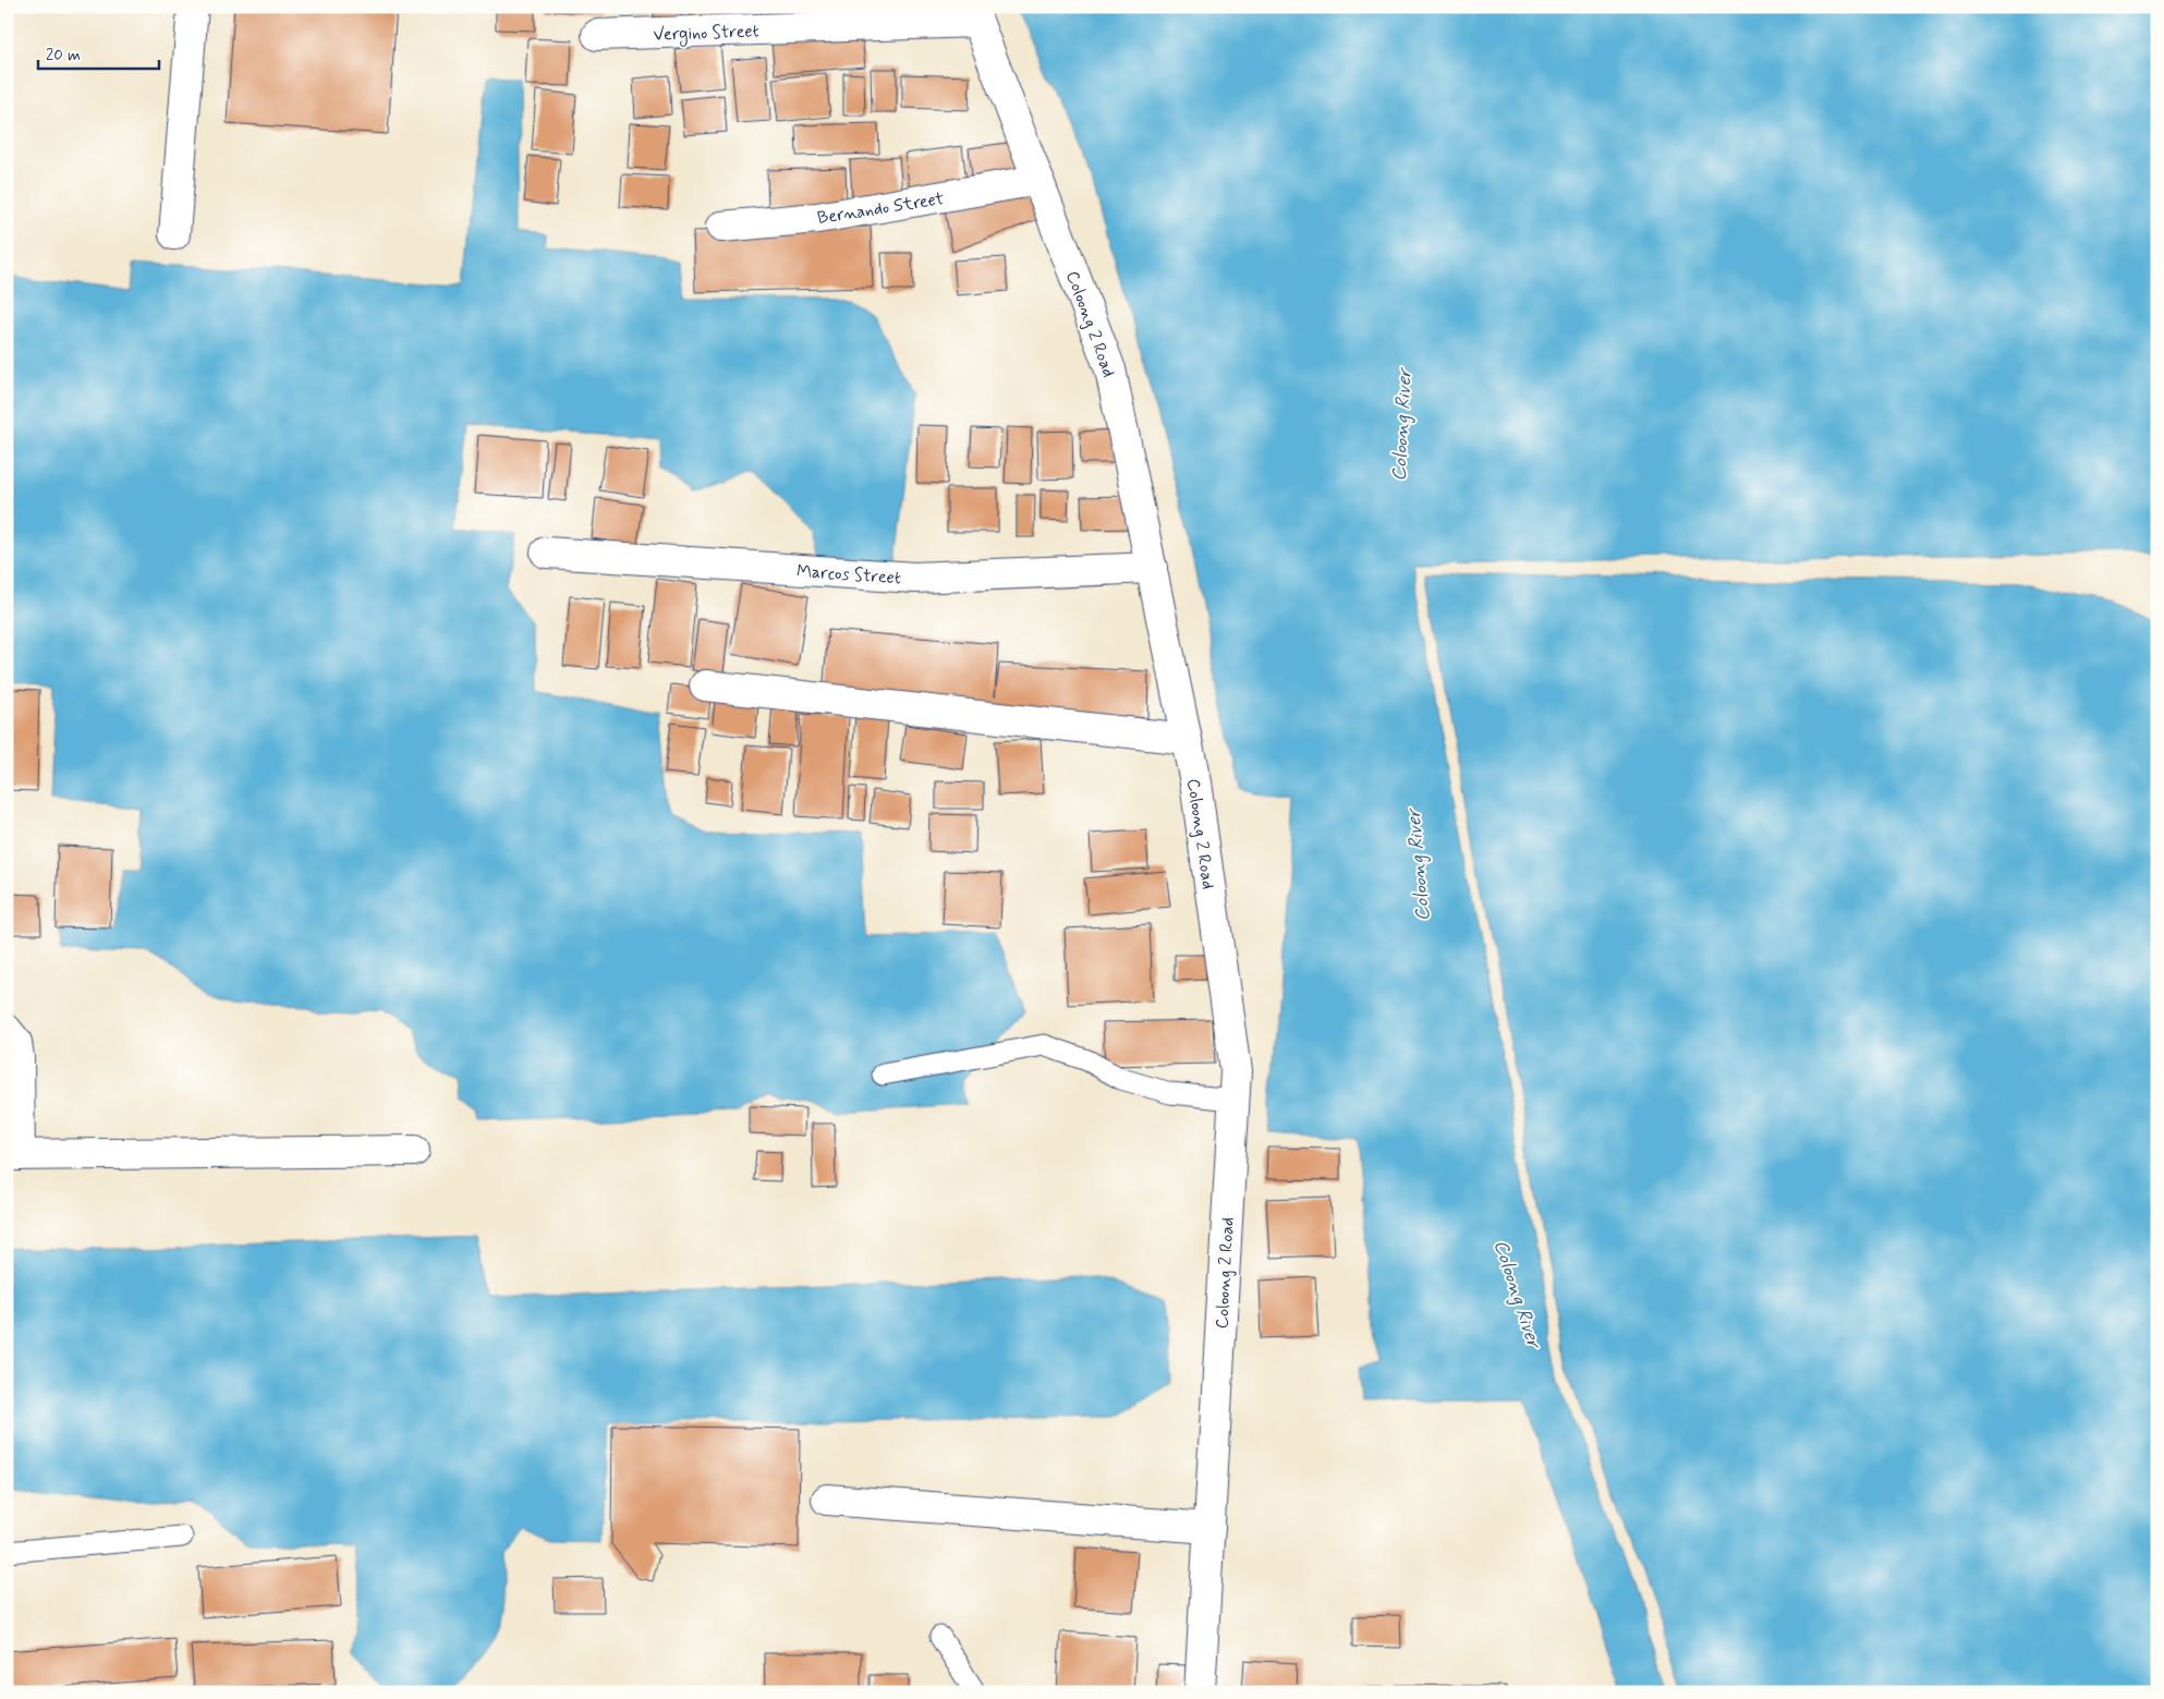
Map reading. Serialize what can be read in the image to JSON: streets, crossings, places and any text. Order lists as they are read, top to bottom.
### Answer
{
  "streets": {
    "street": [
      "Vergino Street",
      "Bernando Street",
      "Coloong 2 Road",
      "Marcos Street"
    ]
  },
  "crossings": [
    ["Vergino Street", "Coloong 2 Road"],
    ["Bernando Street", "Coloong 2 Road"],
    ["Coloong 2 Road", "Marcos Street"]
  ],
  "water": ["Coloong River"],
  "scale_bar": "20 m"
}
